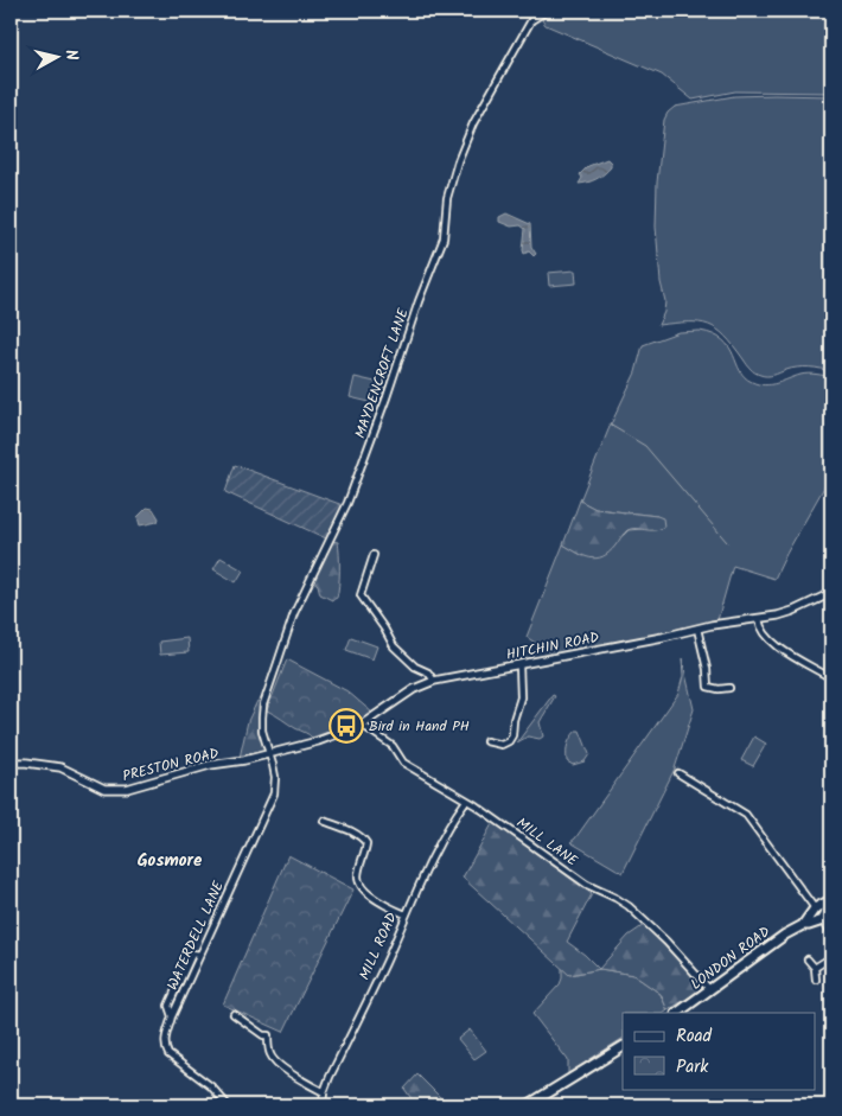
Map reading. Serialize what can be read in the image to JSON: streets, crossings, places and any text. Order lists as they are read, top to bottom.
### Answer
{
  "streets": {
    "main road": ["LONDON ROAD"],
    "street": [
      "MAYDENCROFT LANE",
      "HITCHIN ROAD",
      "PRESTON ROAD",
      "MILL LANE",
      "WATERDELL LANE",
      "MILL ROAD"
    ]
  },
  "crossings": [
    ["MAYDENCROFT LANE", "PRESTON ROAD"],
    ["MAYDENCROFT LANE", "WATERDELL LANE"],
    ["HITCHIN ROAD", "PRESTON ROAD"],
    ["HITCHIN ROAD", "MILL LANE"],
    ["PRESTON ROAD", "MILL LANE"],
    ["PRESTON ROAD", "WATERDELL LANE"],
    ["MILL LANE", "MILL ROAD"],
    ["MILL LANE", "LONDON ROAD"]
  ],
  "districts": ["Gosmore"],
  "places": {
    "bus stop": ["Bird in Hand PH"]
  },
  "legend": ["Road", "Park"],
  "north": "right"
}
